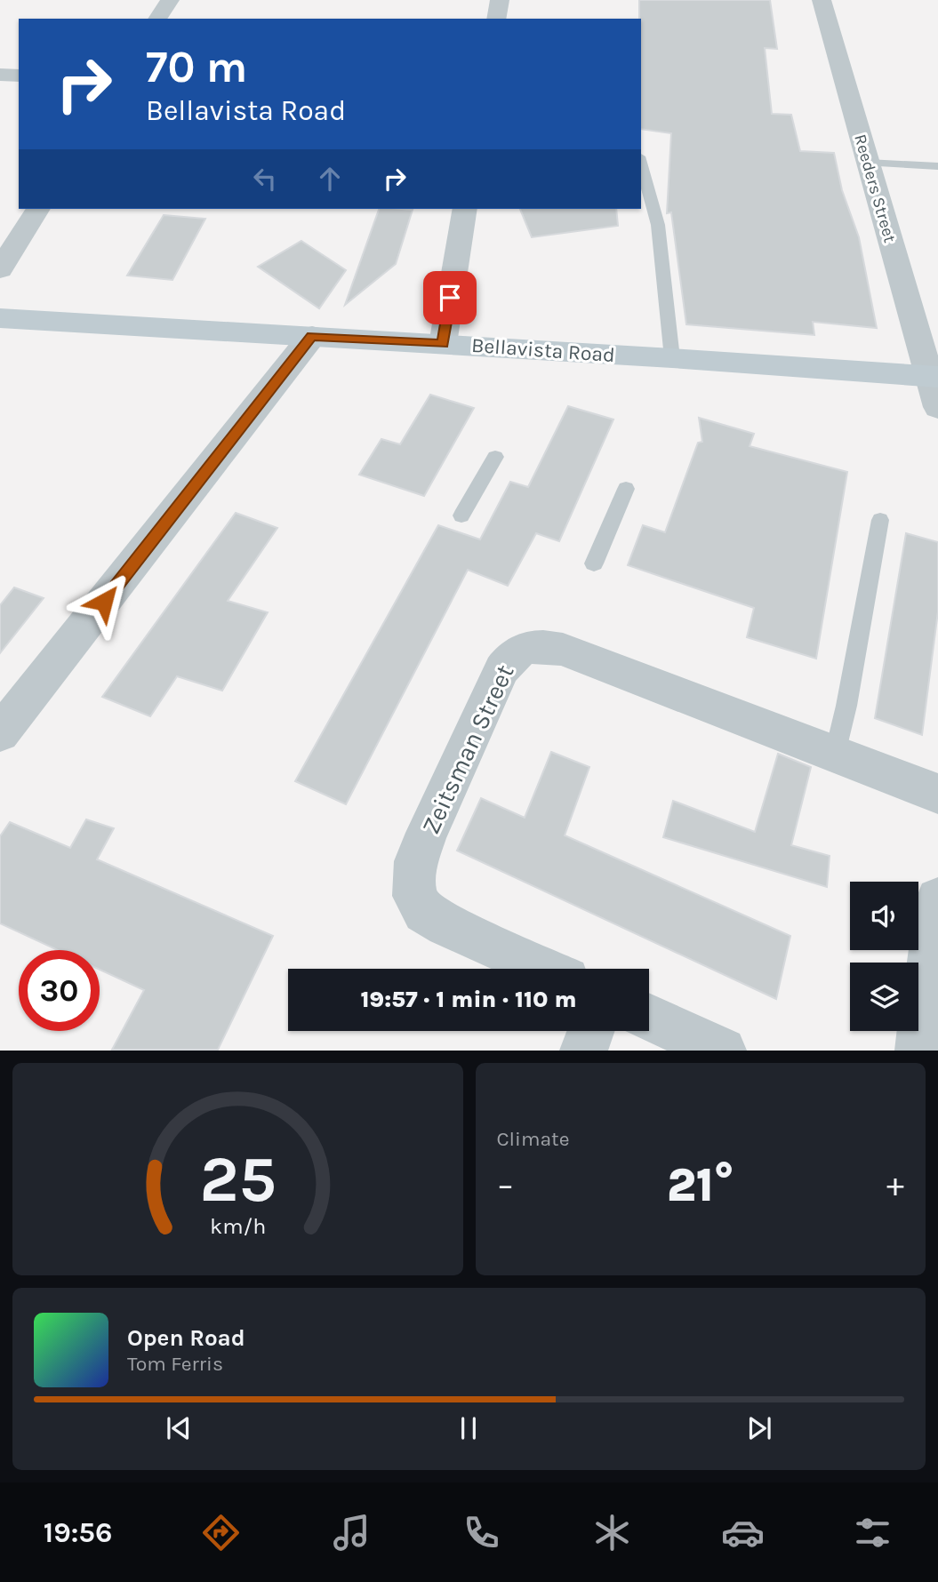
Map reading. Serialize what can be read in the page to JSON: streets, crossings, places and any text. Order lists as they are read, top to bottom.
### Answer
{
  "streets": {
    "street": ["Reeders Street", "Bellavista Road", "Zeitsman Street"]
  },
  "crossings": [
    ["Reeders Street", "Bellavista Road"]
  ],
  "page": {
    "turn": ["70 m", "Bellavista Road"],
    "limit": "30",
    "trip": "19:57 · 1 min · 110 m",
    "tile": "Climate",
    "heat": ["−", "21°", "+"],
    "song": ["Open Road", "Tom Ferris"],
    "tabs": "19:56",
    "gauge": ["25", "km/h"]
  }
}
